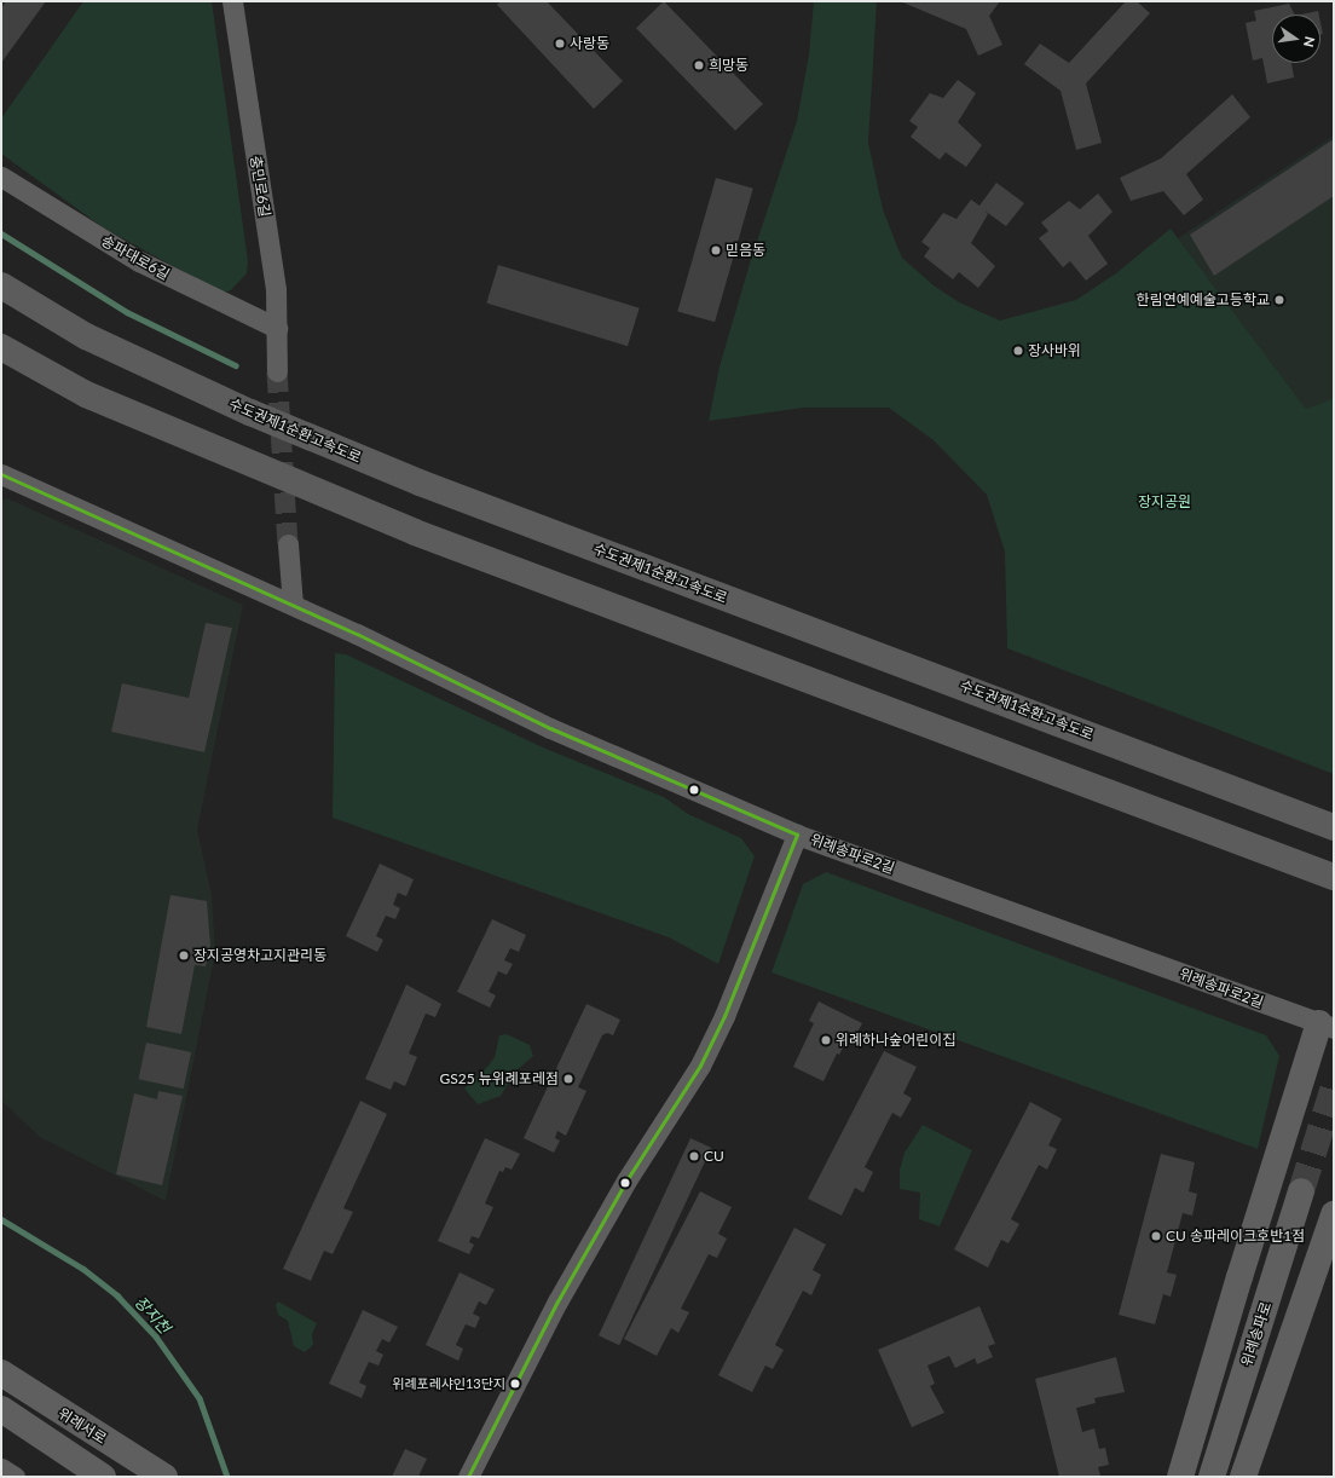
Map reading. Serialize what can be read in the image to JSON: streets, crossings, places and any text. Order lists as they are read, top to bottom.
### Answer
{
  "streets": {
    "highway": ["수도권제1순환고속도로"],
    "main road": ["위례송파로", "위례서로"],
    "street": ["충민로6길", "송파대로6길", "위례송파로2길"]
  },
  "crossings": [
    ["충민로6길", "송파대로6길"]
  ],
  "water": ["장지천"],
  "parks": ["장지공원"],
  "places": [
    "사랑동",
    "희망동",
    "믿음동",
    "한림연예예술고등학교",
    "장사바위",
    "장지공영차고지관리동",
    "위례하나숲어린이집",
    "GS25 뉴위례포레점",
    "CU",
    "CU 송파레이크호반1점",
    "위례포레샤인13단지"
  ],
  "north": "right"
}
